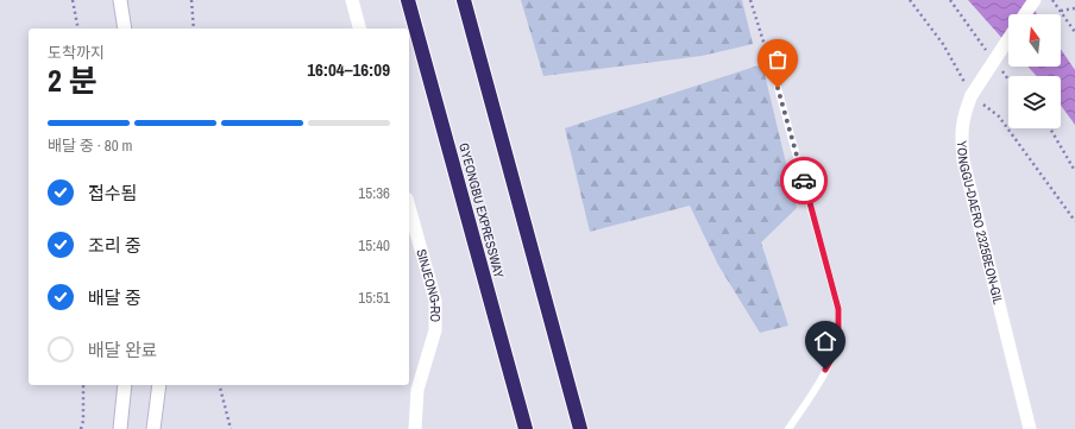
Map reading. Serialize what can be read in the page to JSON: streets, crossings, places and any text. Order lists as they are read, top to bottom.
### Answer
{
  "streets": {
    "highway": ["GYEONGBU EXPRESSWAY"],
    "street": ["YONGGU-DAERO 2325BEON-GIL", "SINJEONG-RO"]
  },
  "north": "top",
  "page": {
    "heading": ["2 분", "도착까지", "16:04–16:09"],
    "bar": "배달 중 · 80 m",
    "list": [
      ["접수됨", "15:36"],
      ["조리 중", "15:40"],
      ["배달 중", "15:51"],
      "배달 완료"
    ]
  }
}
